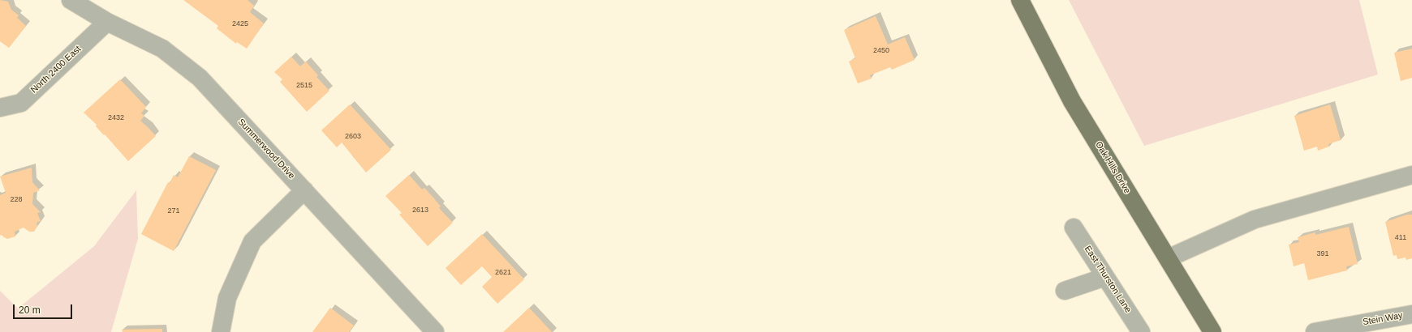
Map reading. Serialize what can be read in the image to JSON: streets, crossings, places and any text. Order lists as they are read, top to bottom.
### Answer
{
  "streets": {
    "main road": ["Oak Hills Drive"],
    "street": [
      "North 2400 East",
      "Summerwood Drive",
      "East Thurston Lane",
      "Stein Way"
    ]
  },
  "crossings": [
    ["North 2400 East", "Summerwood Drive"]
  ],
  "house_numbers": [
    "2425",
    "2450",
    "2515",
    "2432",
    "2603",
    "228",
    "2613",
    "271",
    "411",
    "391",
    "2621"
  ],
  "scale_bar": "20 m"
}
